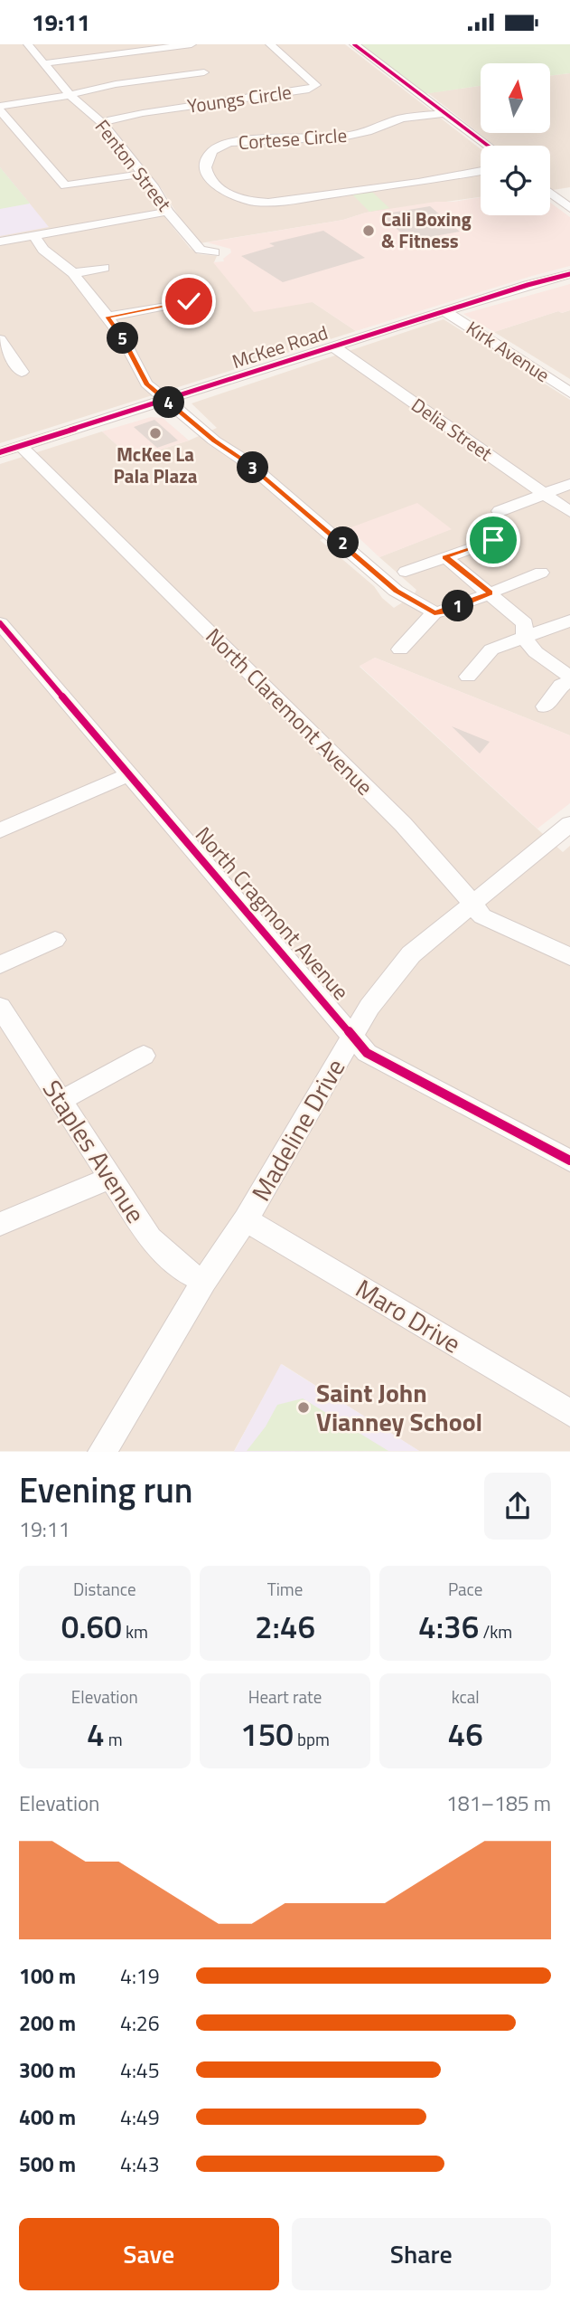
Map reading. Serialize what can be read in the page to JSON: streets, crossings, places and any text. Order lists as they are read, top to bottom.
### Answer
{
  "streets": {
    "street": [
      "Youngs Circle",
      "Cortese Circle",
      "Fenton Street",
      "McKee Road",
      "Kirk Avenue",
      "Delia Street",
      "North Claremont Avenue",
      "North Cragmont Avenue",
      "Madeline Drive",
      "Staples Avenue",
      "Maro Drive"
    ]
  },
  "crossings": [
    ["Youngs Circle", "Fenton Street"],
    ["McKee Road", "Kirk Avenue"],
    ["McKee Road", "Delia Street"],
    ["McKee Road", "North Claremont Avenue"],
    ["North Claremont Avenue", "Madeline Drive"],
    ["North Cragmont Avenue", "Madeline Drive"],
    ["Madeline Drive", "Staples Avenue"],
    ["Madeline Drive", "Maro Drive"]
  ],
  "places": ["Cali Boxing & Fitness", "McKee La Pala Plaza", "Saint John Vianney School"],
  "north": "top",
  "page": {
    "status": "19:11",
    "pins": [
      "5",
      "4",
      "3",
      "2",
      "1"
    ],
    "heading": ["Evening run", "19:11"],
    "stats": [
      ["Distance", "0.60 km"],
      ["Time", "2:46"],
      ["Pace", "4:36 /km"],
      ["Elevation", "4 m"],
      ["Heart rate", "150 bpm"],
      ["kcal", "46"]
    ],
    "chart": ["Elevation", "181–185 m"],
    "list": [
      {
        "name": "100 m",
        "note": "4:19"
      },
      {
        "name": "200 m",
        "note": "4:26"
      },
      {
        "name": "300 m",
        "note": "4:45"
      },
      {
        "name": "400 m",
        "note": "4:49"
      },
      {
        "name": "500 m",
        "note": "4:43"
      }
    ],
    "buttons": ["Save", "Share"]
  }
}
